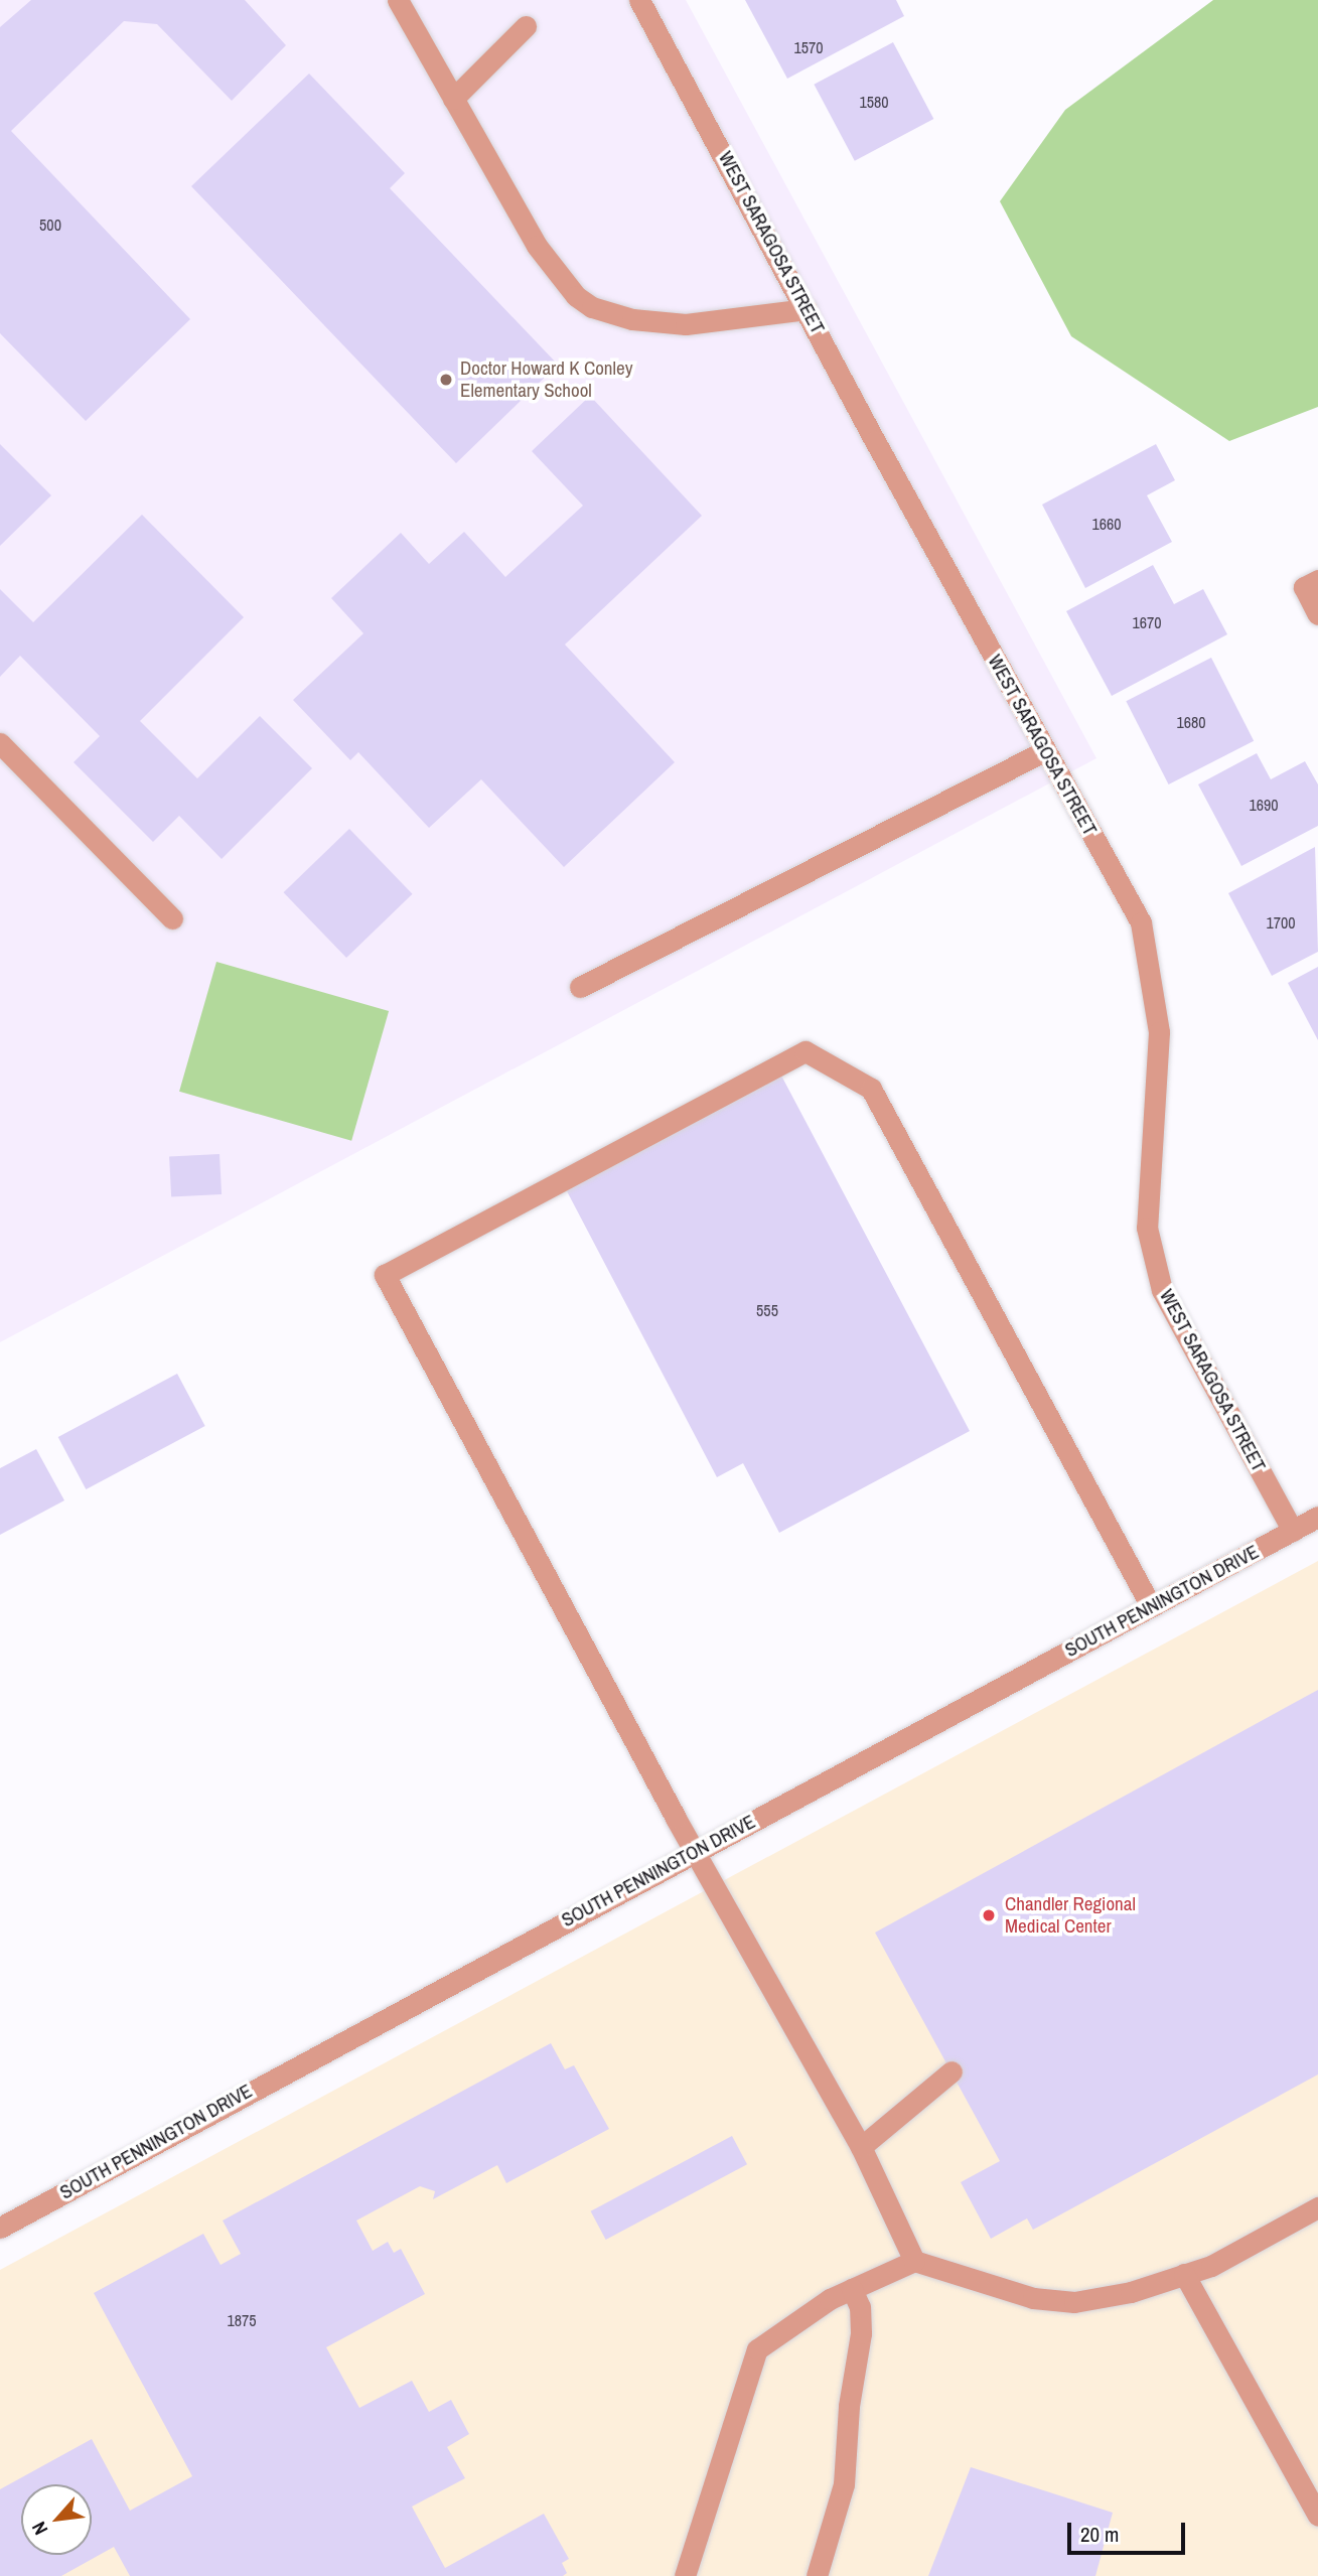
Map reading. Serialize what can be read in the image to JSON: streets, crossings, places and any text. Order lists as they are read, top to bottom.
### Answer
{
  "streets": {
    "street": ["WEST SARAGOSA STREET", "SOUTH PENNINGTON DRIVE"]
  },
  "crossings": [
    ["WEST SARAGOSA STREET", "SOUTH PENNINGTON DRIVE"]
  ],
  "places": ["Doctor Howard K Conley Elementary School", "Chandler Regional Medical Center"],
  "house_numbers": [
    "1570",
    "1580",
    "500",
    "1660",
    "1670",
    "1680",
    "1690",
    "1700",
    "555",
    "1875"
  ],
  "scale_bar": "20 m",
  "north": "bottom left"
}
